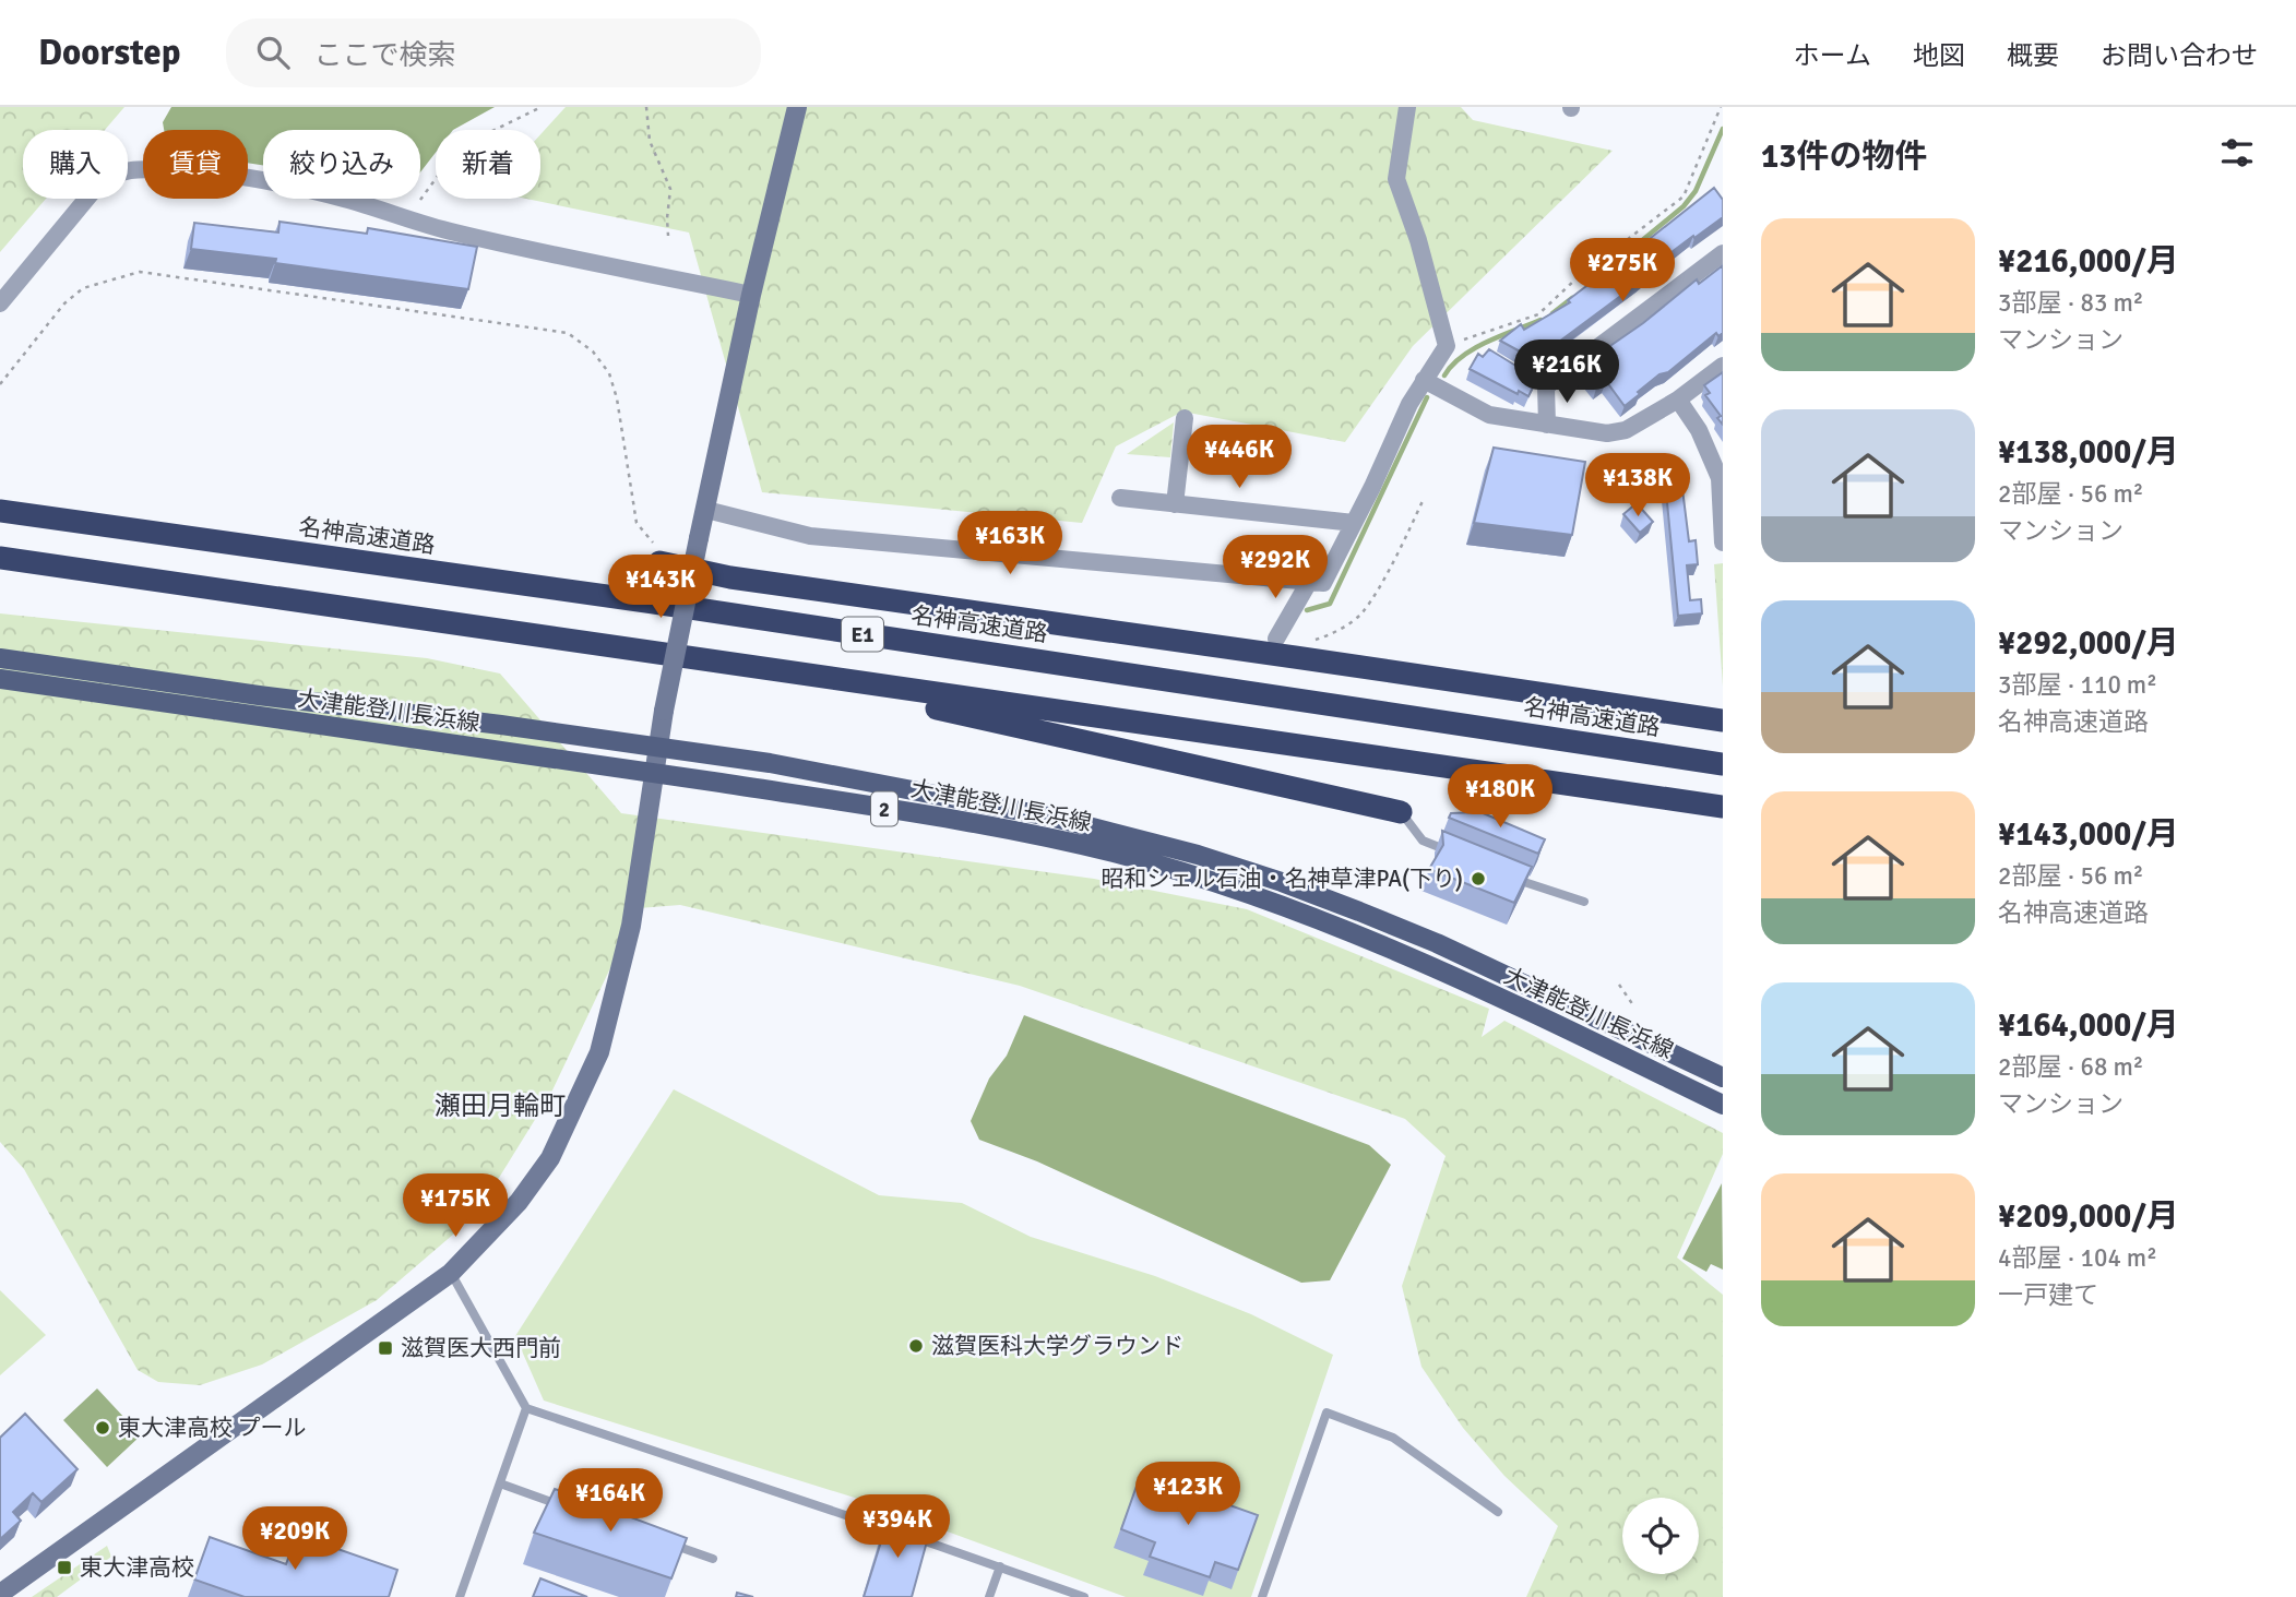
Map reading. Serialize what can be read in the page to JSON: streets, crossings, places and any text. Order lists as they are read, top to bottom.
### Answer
{
  "streets": {
    "highway": ["名神高速道路", "E1"],
    "main road": ["大津能登川長浜線", "2"]
  },
  "districts": ["瀬田月輪町"],
  "places": {
    "other": ["昭和シェル石油・名神草津PA(下り)", "滋賀医科大学グラウンド", "東大津高校 プール"],
    "transit": ["滋賀医大西門前", "東大津高校"]
  },
  "page": {
    "header": "Doorstep",
    "search": "ここで検索",
    "nav": [
      "ホーム",
      "地図",
      "概要",
      "お問い合わせ"
    ],
    "heading": "13件の物件",
    "chip": [
      "購入",
      "賃貸",
      "絞り込み",
      "新着"
    ],
    "list": [
      {
        "name": "¥216,000/月",
        "note": "3部屋 · 83 m² · マンション"
      },
      {
        "name": "¥138,000/月",
        "note": "2部屋 · 56 m² · マンション"
      },
      {
        "name": "¥292,000/月",
        "note": "3部屋 · 110 m² · 名神高速道路"
      },
      {
        "name": "¥143,000/月",
        "note": "2部屋 · 56 m² · 名神高速道路"
      },
      {
        "name": "¥164,000/月",
        "note": "2部屋 · 68 m² · マンション"
      },
      {
        "name": "¥209,000/月",
        "note": "4部屋 · 104 m² · 一戸建て"
      }
    ],
    "price": [
      "¥275K",
      "¥216K",
      "¥446K",
      "¥138K",
      "¥163K",
      "¥292K",
      "¥143K",
      "¥180K",
      "¥175K",
      "¥123K",
      "¥164K",
      "¥394K",
      "¥209K"
    ]
  }
}
